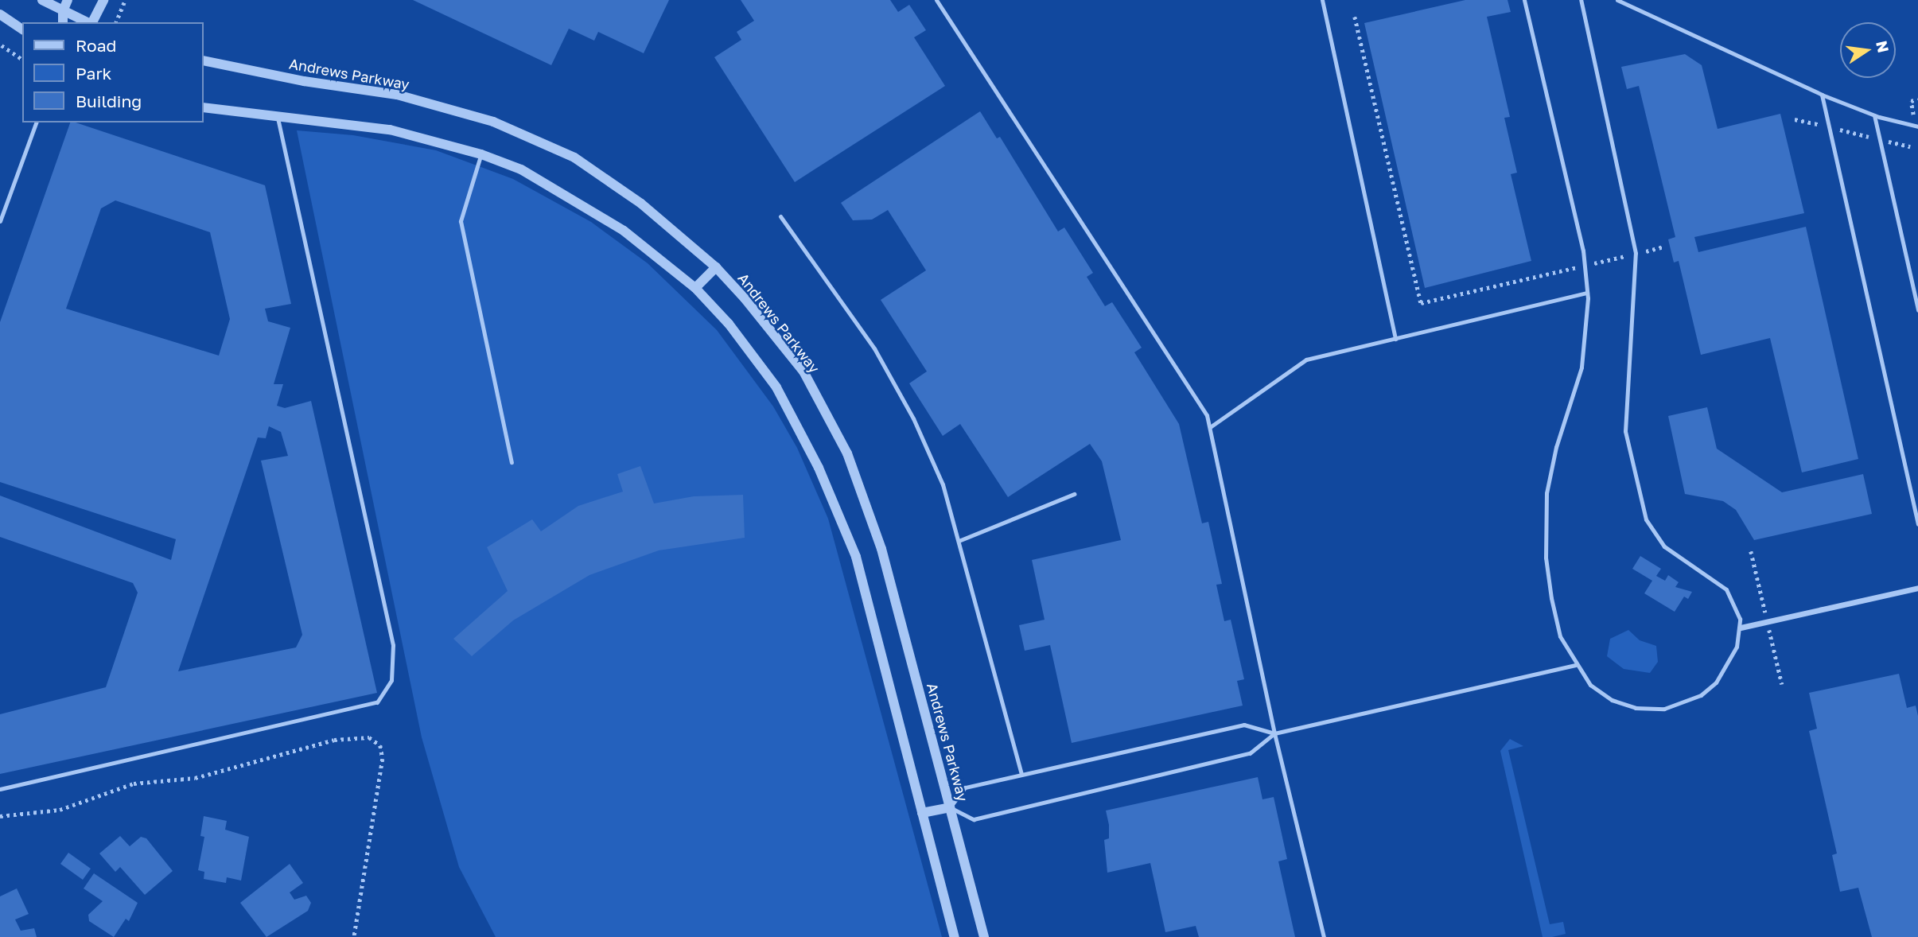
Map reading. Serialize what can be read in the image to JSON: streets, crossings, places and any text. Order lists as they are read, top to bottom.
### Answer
{
  "streets": {
    "street": ["Andrews Parkway"]
  },
  "legend": ["Road", "Park", "Building"],
  "north": "right"
}
